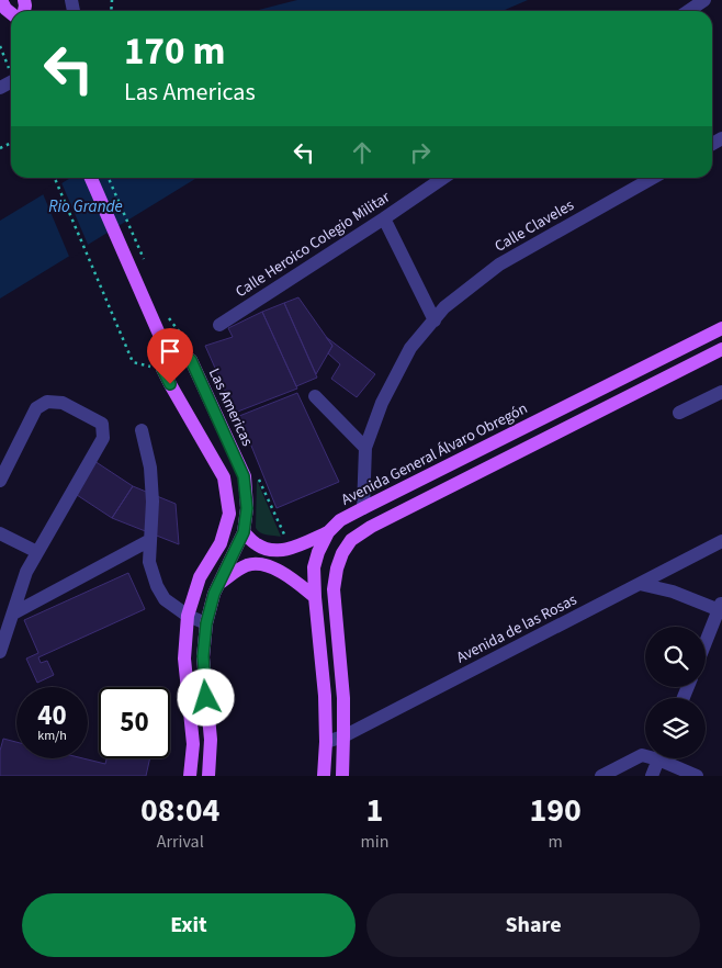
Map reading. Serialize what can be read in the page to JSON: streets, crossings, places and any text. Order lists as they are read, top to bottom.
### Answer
{
  "streets": {
    "main road": ["Las Americas", "Avenida General Álvaro Obregón"],
    "street": ["Calle Claveles", "Calle Heroico Colegio Militar", "Avenida de las Rosas"]
  },
  "crossings": [
    ["Calle Claveles", "Avenida General Álvaro Obregón"],
    ["Avenida General Álvaro Obregón", "Avenida de las Rosas"]
  ],
  "water": ["Rio Grande"],
  "page": {
    "turn": ["170 m", "Las Americas"],
    "speed": "40 km/h",
    "limit": "50",
    "eta": [
      "08:04",
      "Arrival",
      "1",
      "min",
      "190",
      "m"
    ],
    "buttons": ["Exit", "Share"]
  }
}
